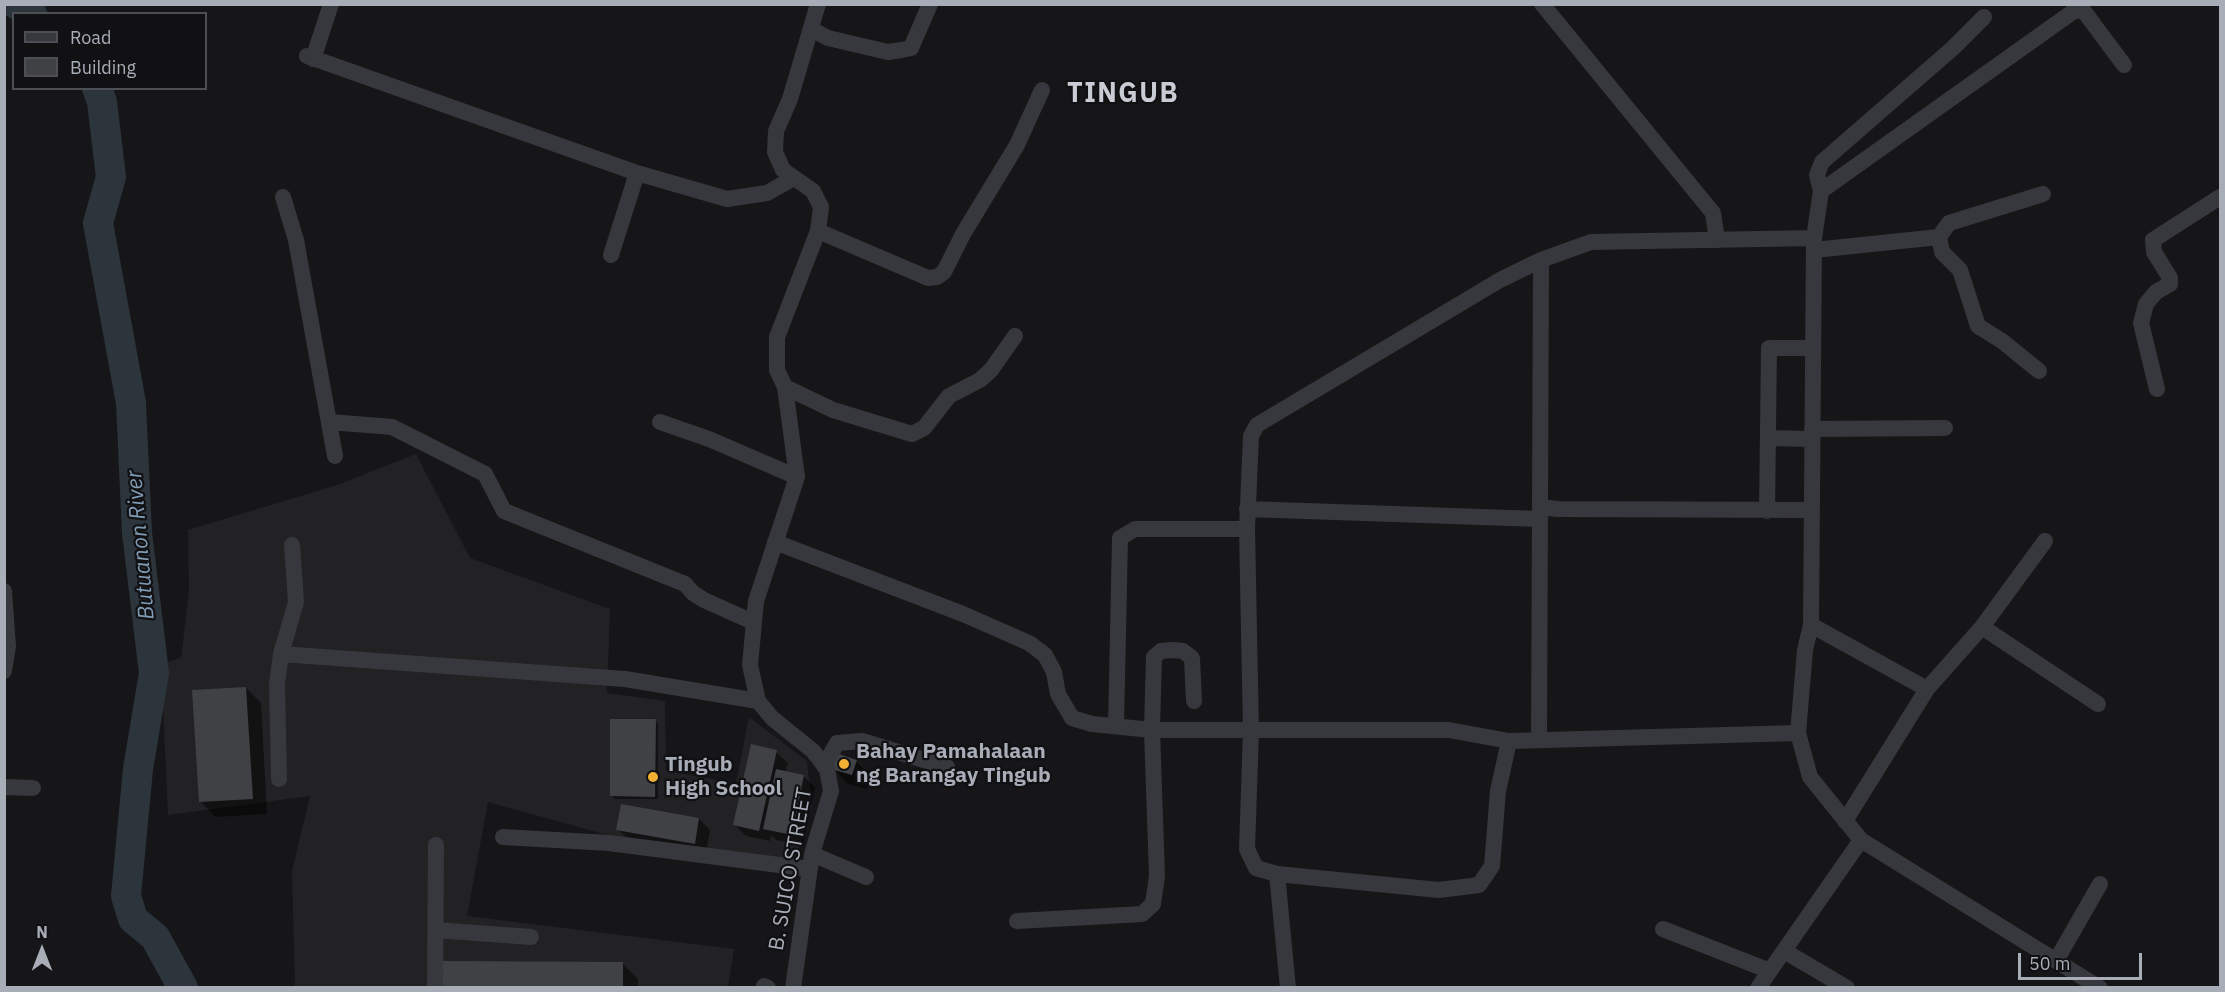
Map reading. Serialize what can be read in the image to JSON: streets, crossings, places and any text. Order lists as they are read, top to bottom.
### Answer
{
  "streets": {
    "street": ["B. SUICO STREET"]
  },
  "districts": ["TINGUB"],
  "water": ["Butuanon River"],
  "places": ["Bahay Pamahalaan ng Barangay Tingub", "Tingub High School"],
  "legend": ["Road", "Building"],
  "scale_bar": "50 m",
  "north": "top"
}
